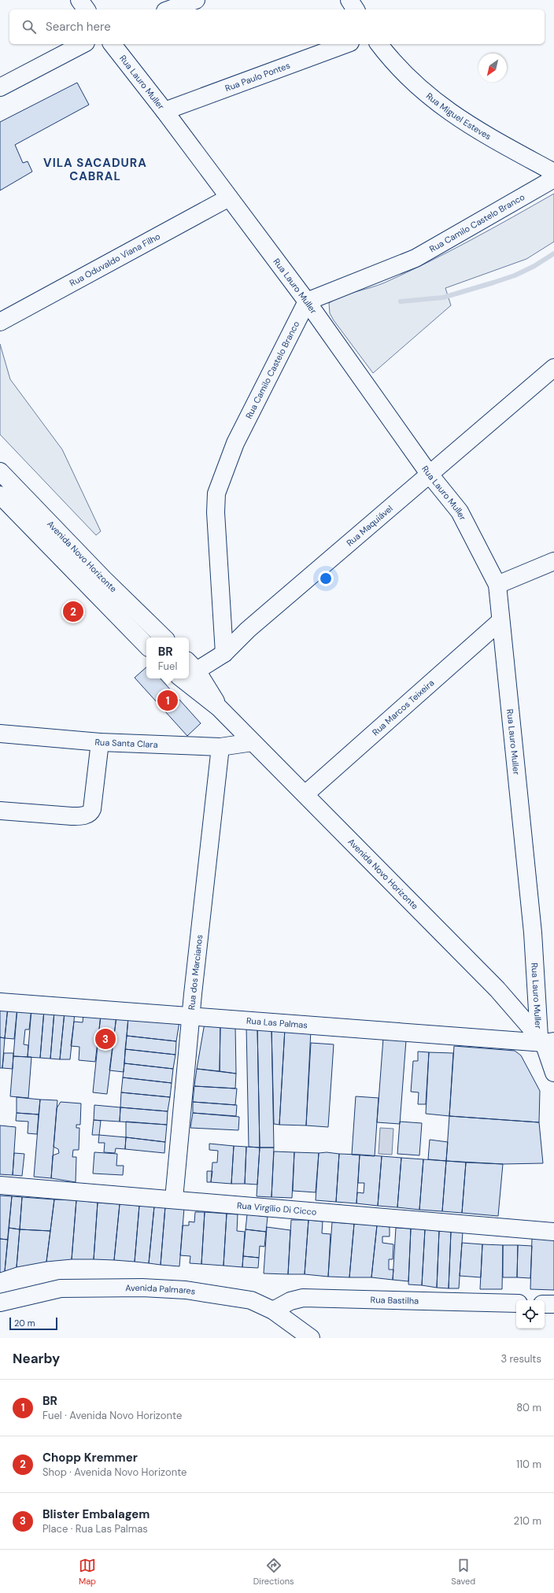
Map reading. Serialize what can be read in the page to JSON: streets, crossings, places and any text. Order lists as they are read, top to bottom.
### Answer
{
  "streets": {
    "street": [
      "Rua Paulo Pontes",
      "Rua Lauro Muller",
      "Rua Miguel Esteves",
      "Rua Camilo Castelo Branco",
      "Rua Oduvaldo Viana Filho",
      "Rua Maquiável",
      "Avenida Novo Horizonte",
      "Rua Marcos Teixeira",
      "Rua Santa Clara",
      "Rua dos Marcianos",
      "Rua Las Palmas",
      "Rua Virgílio Di Cicco",
      "Avenida Palmares",
      "Rua Bastilha"
    ]
  },
  "crossings": [
    ["Rua Paulo Pontes", "Rua Lauro Muller"],
    ["Rua Lauro Muller", "Rua Camilo Castelo Branco"],
    ["Rua Lauro Muller", "Rua Oduvaldo Viana Filho"],
    ["Rua Lauro Muller", "Rua Maquiável"],
    ["Rua Lauro Muller", "Avenida Novo Horizonte"],
    ["Rua Lauro Muller", "Rua Marcos Teixeira"],
    ["Rua Lauro Muller", "Rua Las Palmas"],
    ["Rua Camilo Castelo Branco", "Rua Maquiável"],
    ["Rua Maquiável", "Avenida Novo Horizonte"],
    ["Avenida Novo Horizonte", "Rua Marcos Teixeira"],
    ["Avenida Novo Horizonte", "Rua Santa Clara"],
    ["Avenida Novo Horizonte", "Rua Las Palmas"],
    ["Rua Santa Clara", "Rua dos Marcianos"],
    ["Rua dos Marcianos", "Rua Las Palmas"],
    ["Rua dos Marcianos", "Rua Virgílio Di Cicco"],
    ["Avenida Palmares", "Rua Bastilha"]
  ],
  "districts": ["VILA SACADURA CABRAL"],
  "scale_bar": "20 m",
  "north": "bottom left",
  "page": {
    "search": "Search here",
    "pins": ["2", "1", "3"],
    "popup": ["BR", "Fuel"],
    "scale": "20 m",
    "heading": ["Nearby", "3 results"],
    "list": [
      {
        "mark": "1",
        "name": "BR",
        "note": "Fuel · Avenida Novo Horizonte",
        "value": "80 m"
      },
      {
        "mark": "2",
        "name": "Chopp Kremmer",
        "note": "Shop · Avenida Novo Horizonte",
        "value": "110 m"
      },
      {
        "mark": "3",
        "name": "Blister Embalagem",
        "note": "Place · Rua Las Palmas",
        "value": "210 m"
      }
    ],
    "nav": ["Map", "Directions", "Saved"]
  }
}
